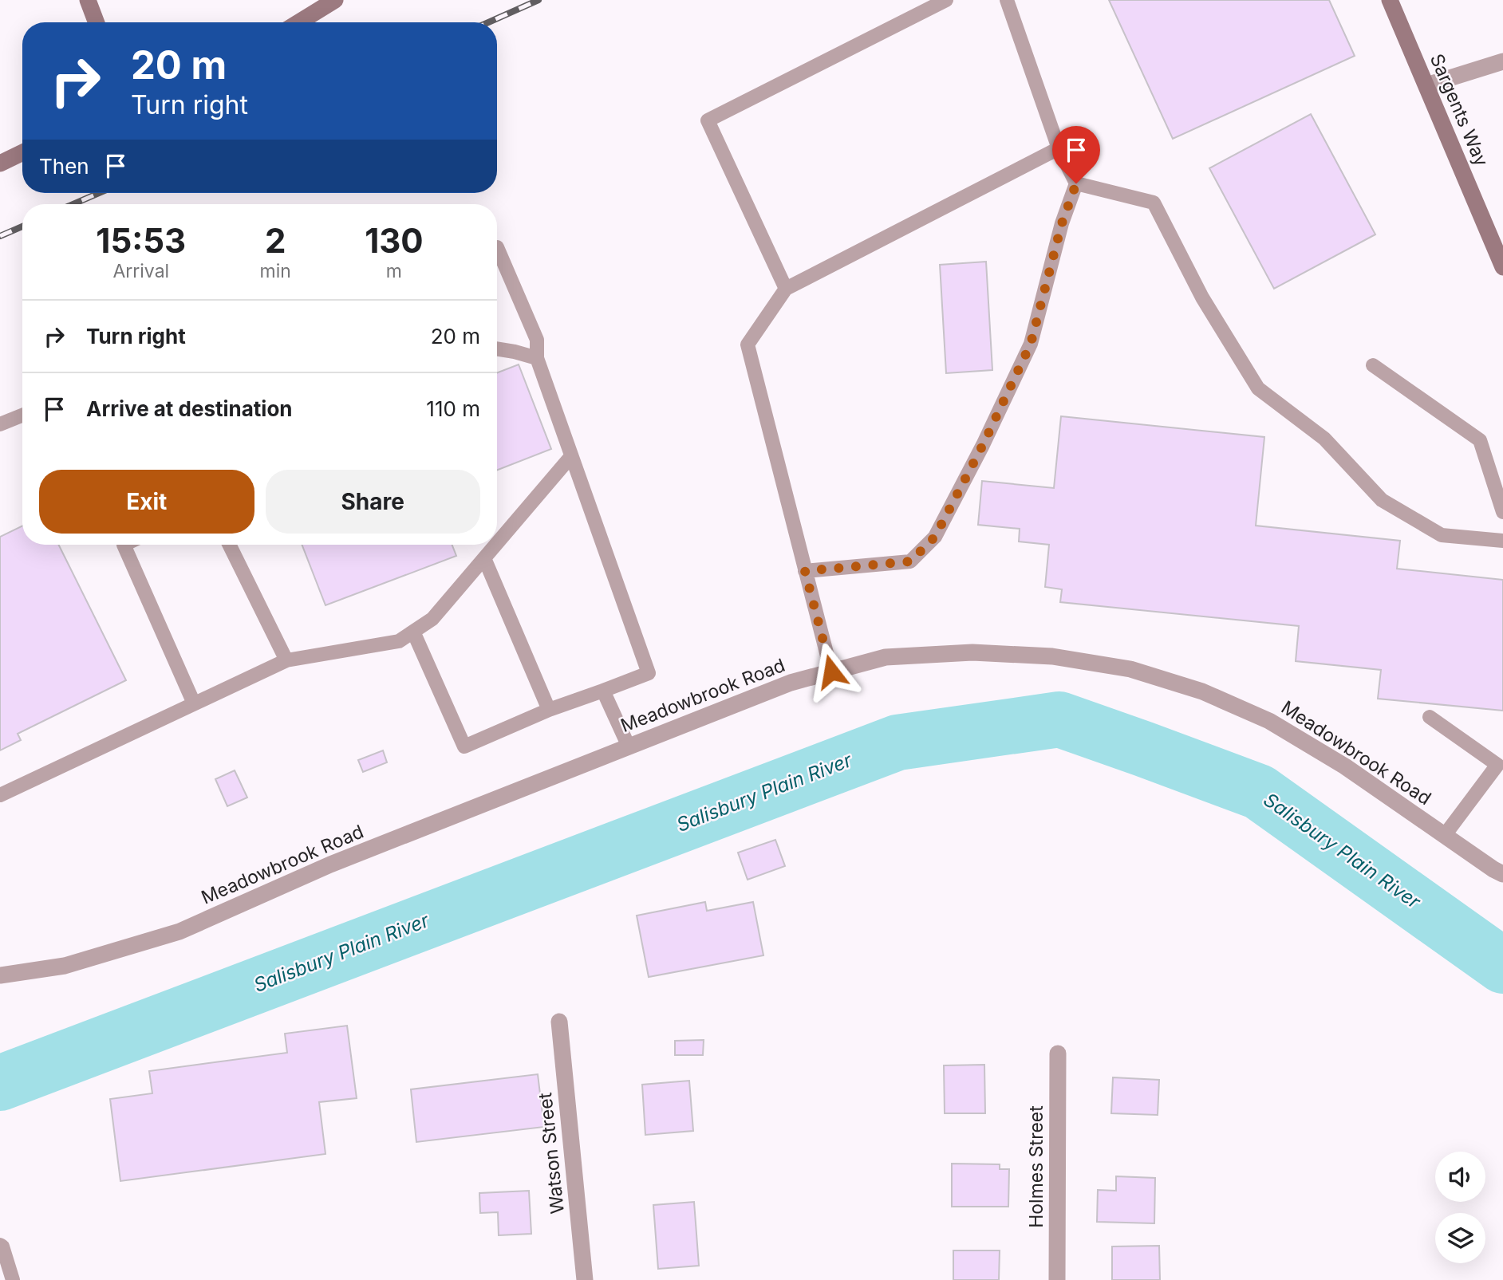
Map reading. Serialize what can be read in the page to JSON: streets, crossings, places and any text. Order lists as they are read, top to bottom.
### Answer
{
  "streets": {
    "main road": ["Sargents Way"],
    "street": ["Meadowbrook Road", "Watson Street", "Holmes Street"]
  },
  "water": ["Salisbury Plain River"],
  "page": {
    "turn": ["20 m", "Turn right"],
    "then": "Then",
    "eta": [
      "15:53",
      "Arrival",
      "2",
      "min",
      "130",
      "m"
    ],
    "list": [
      {
        "name": "Turn right",
        "value": "20 m"
      },
      {
        "name": "Arrive at destination",
        "value": "110 m"
      }
    ],
    "buttons": ["Exit", "Share"]
  }
}
